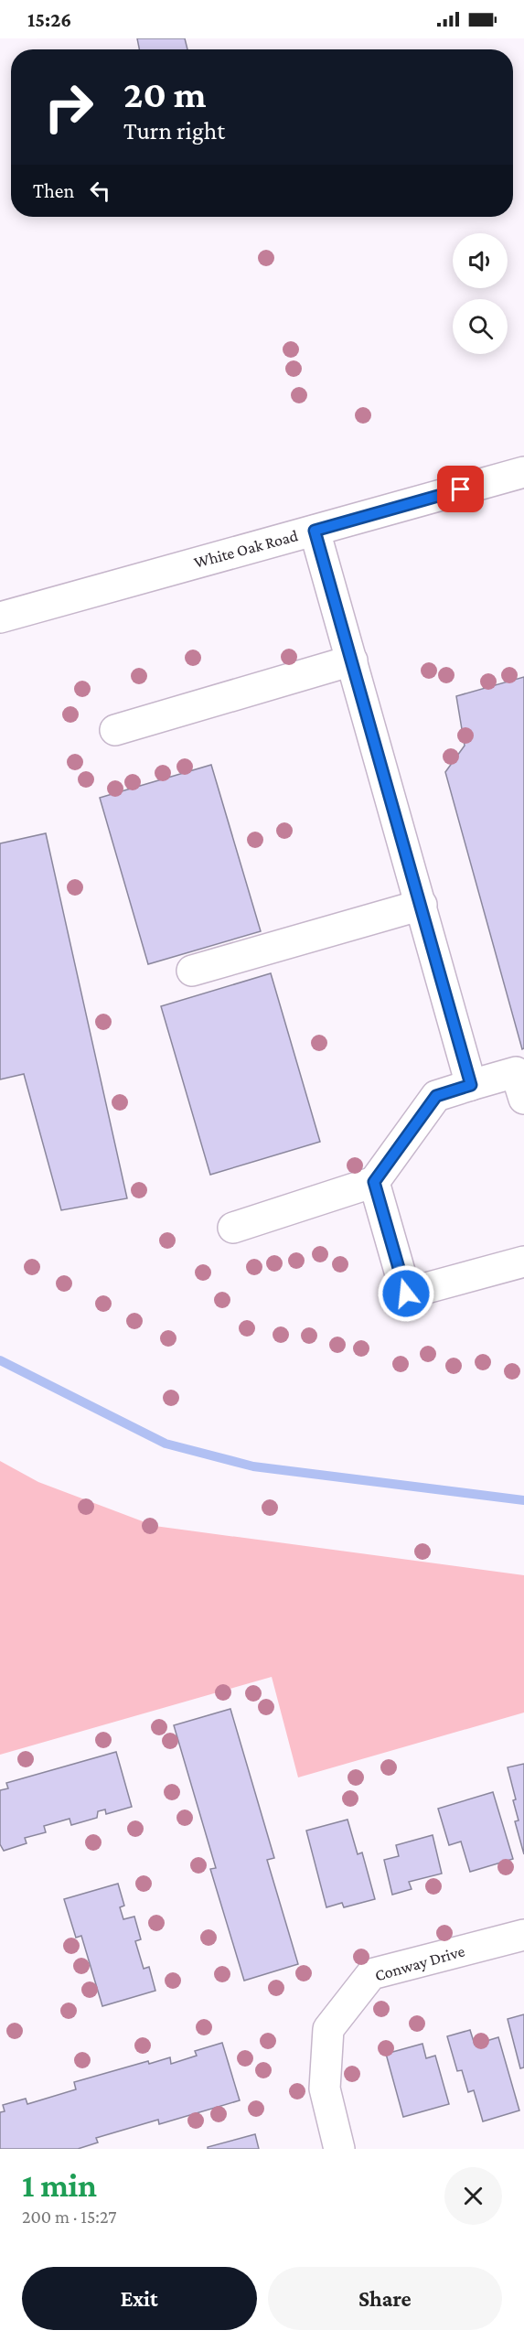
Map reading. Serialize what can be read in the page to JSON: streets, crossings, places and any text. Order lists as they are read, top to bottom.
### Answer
{
  "streets": {
    "street": ["White Oak Road", "Conway Drive"]
  },
  "page": {
    "status": "15:26",
    "turn": ["20 m", "Turn right"],
    "then": "Then",
    "heading": ["1 min", "200 m · 15:27"],
    "buttons": ["Exit", "Share"]
  }
}
